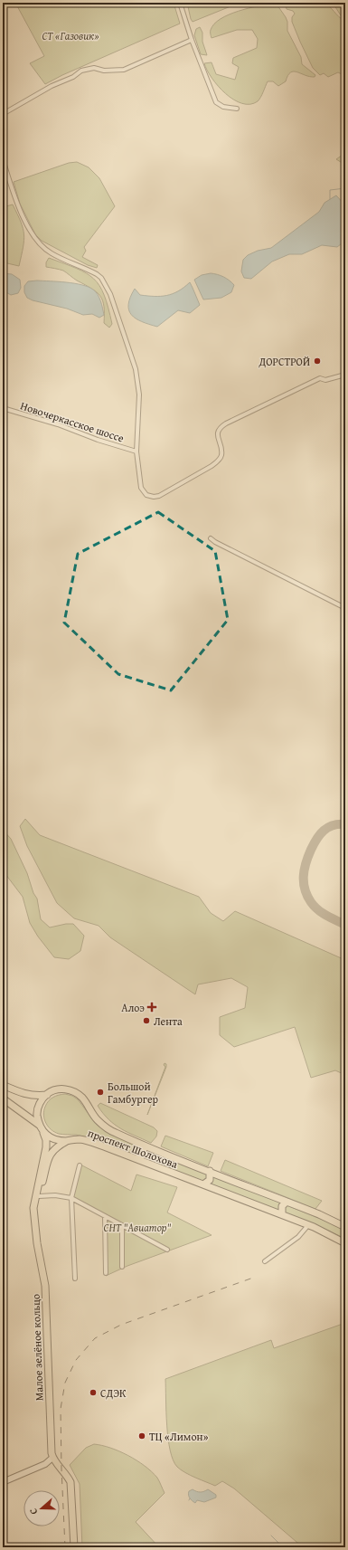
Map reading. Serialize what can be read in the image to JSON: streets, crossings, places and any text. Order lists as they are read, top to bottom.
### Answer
{
  "streets": {
    "main road": ["проспект Шолохова", "Малое зелёное кольцо"],
    "street": ["Новочеркасское шоссе"]
  },
  "crossings": [
    ["проспект Шолохова", "Малое зелёное кольцо"]
  ],
  "parks": ["СТ «Газовик»", "СНТ \"Авиатор\""],
  "places": {
    "other": [
      "ДОРСТРОЙ",
      "Лента",
      "Большой Гамбургер",
      "СДЭК",
      "ТЦ «Лимон»"
    ],
    "health": ["Алоэ"]
  },
  "north": "left"
}
